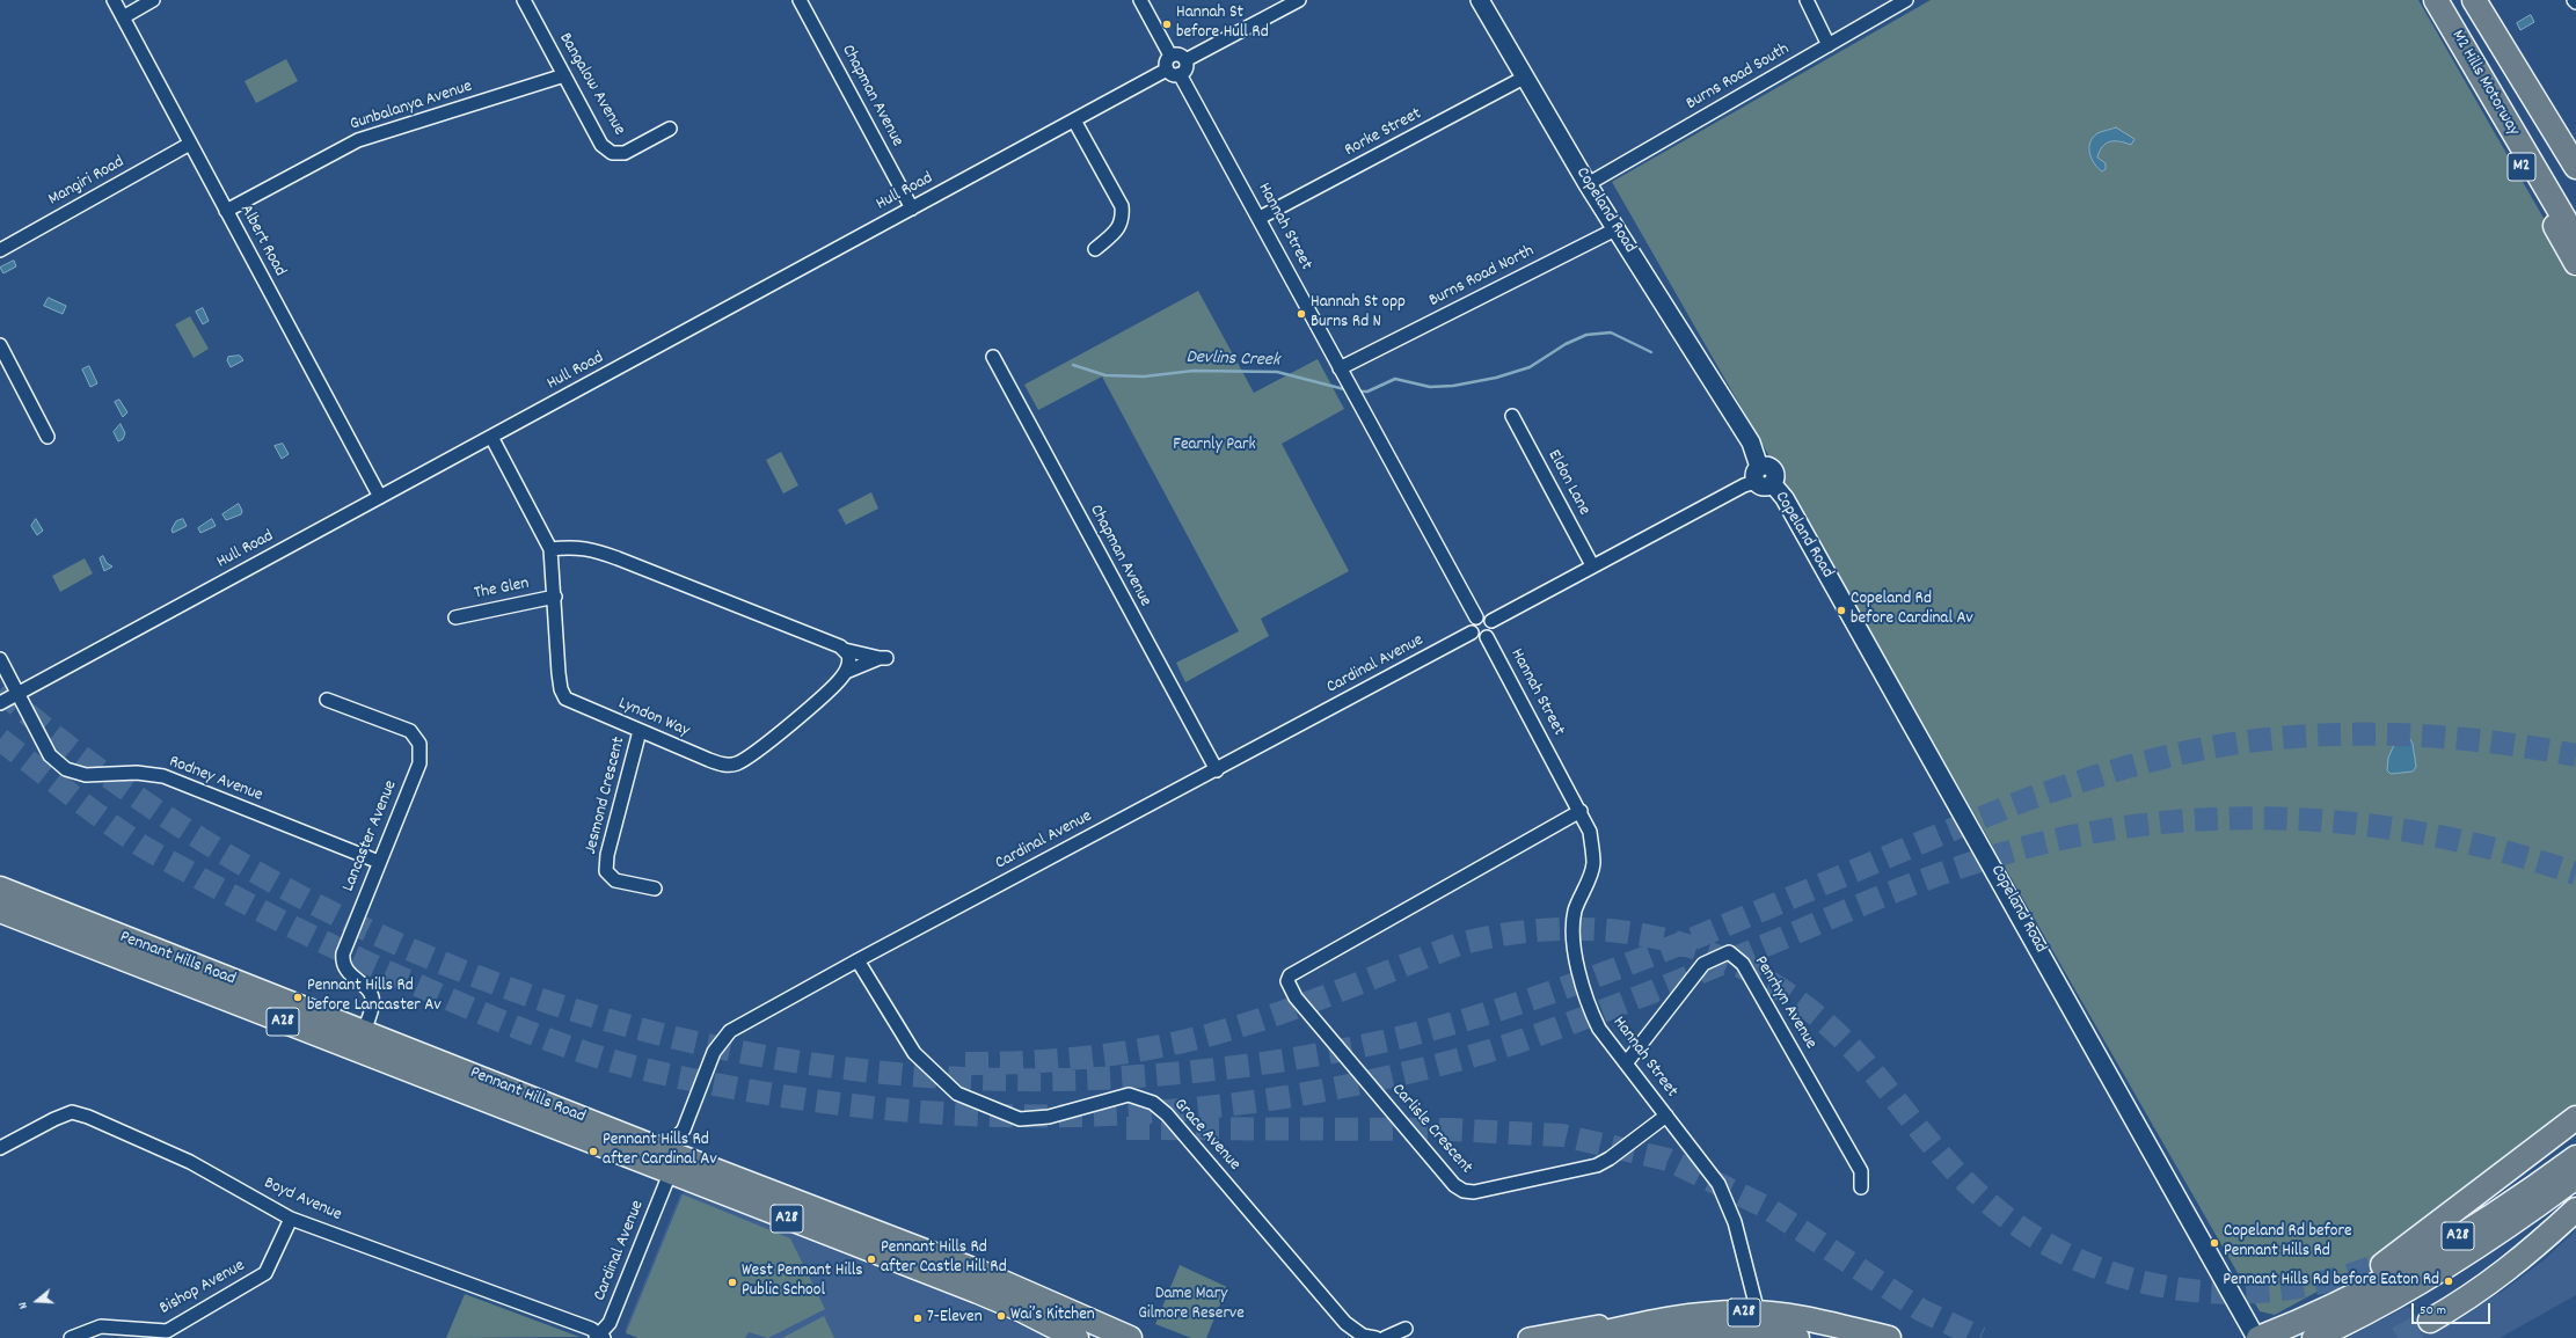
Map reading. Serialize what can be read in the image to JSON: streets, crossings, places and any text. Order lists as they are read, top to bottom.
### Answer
{
  "streets": {
    "highway": [
      "M2 Hills Motorway",
      "M2",
      "Pennant Hills Road",
      "A28"
    ],
    "main road": ["Copeland Road"],
    "street": [
      "Burns Road South",
      "Bangalow Avenue",
      "Chapman Avenue",
      "Gunbalanya Avenue",
      "Rorke Street",
      "Mangiri Road",
      "Hull Road",
      "Hannah Street",
      "Albert Road",
      "Burns Road North",
      "Eldon Lane",
      "The Glen",
      "Cardinal Avenue",
      "Lyndon Way",
      "Rodney Avenue",
      "Jesmond Crescent",
      "Lancaster Avenue",
      "Penrhyn Avenue",
      "Carlisle Crescent",
      "Grace Avenue",
      "Boyd Avenue",
      "Bishop Avenue"
    ]
  },
  "crossings": [
    ["Burns Road South", "Copeland Road"],
    ["M2 Hills Motorway", "M2"],
    ["Bangalow Avenue", "Gunbalanya Avenue"],
    ["Chapman Avenue", "Hull Road"],
    ["Chapman Avenue", "Cardinal Avenue"],
    ["Gunbalanya Avenue", "Albert Road"],
    ["Rorke Street", "Copeland Road"],
    ["Rorke Street", "Hannah Street"],
    ["Mangiri Road", "Albert Road"],
    ["Hull Road", "Hannah Street"],
    ["Hull Road", "Albert Road"],
    ["Hull Road", "Lyndon Way"],
    ["Hull Road", "Rodney Avenue"],
    ["Copeland Road", "Burns Road North"],
    ["Copeland Road", "A28"],
    ["Hannah Street", "Burns Road North"],
    ["Hannah Street", "Cardinal Avenue"],
    ["Hannah Street", "Penrhyn Avenue"],
    ["Hannah Street", "A28"],
    ["Hannah Street", "Carlisle Crescent"],
    ["The Glen", "Lyndon Way"],
    ["Cardinal Avenue", "Pennant Hills Road"],
    ["Cardinal Avenue", "Grace Avenue"],
    ["Cardinal Avenue", "Boyd Avenue"],
    ["Lyndon Way", "Jesmond Crescent"],
    ["Rodney Avenue", "Lancaster Avenue"],
    ["Lancaster Avenue", "Pennant Hills Road"],
    ["Boyd Avenue", "Bishop Avenue"]
  ],
  "water": ["Devlins Creek"],
  "parks": ["Fearnly Park", "Dame Mary Gilmore Reserve"],
  "places": [
    "Hannah St before Hull Rd",
    "Hannah St opp Burns Rd N",
    "Copeland Rd before Cardinal Av",
    "Pennant Hills Rd before Lancaster Av",
    "Pennant Hills Rd after Cardinal Av",
    "Copeland Rd before Pennant Hills Rd",
    "Pennant Hills Rd after Castle Hill Rd",
    "Pennant Hills Rd before Eaton Rd",
    "West Pennant Hills Public School",
    "Wai’s Kitchen",
    "7-Eleven"
  ],
  "scale_bar": "50 m",
  "north": "left"
}
